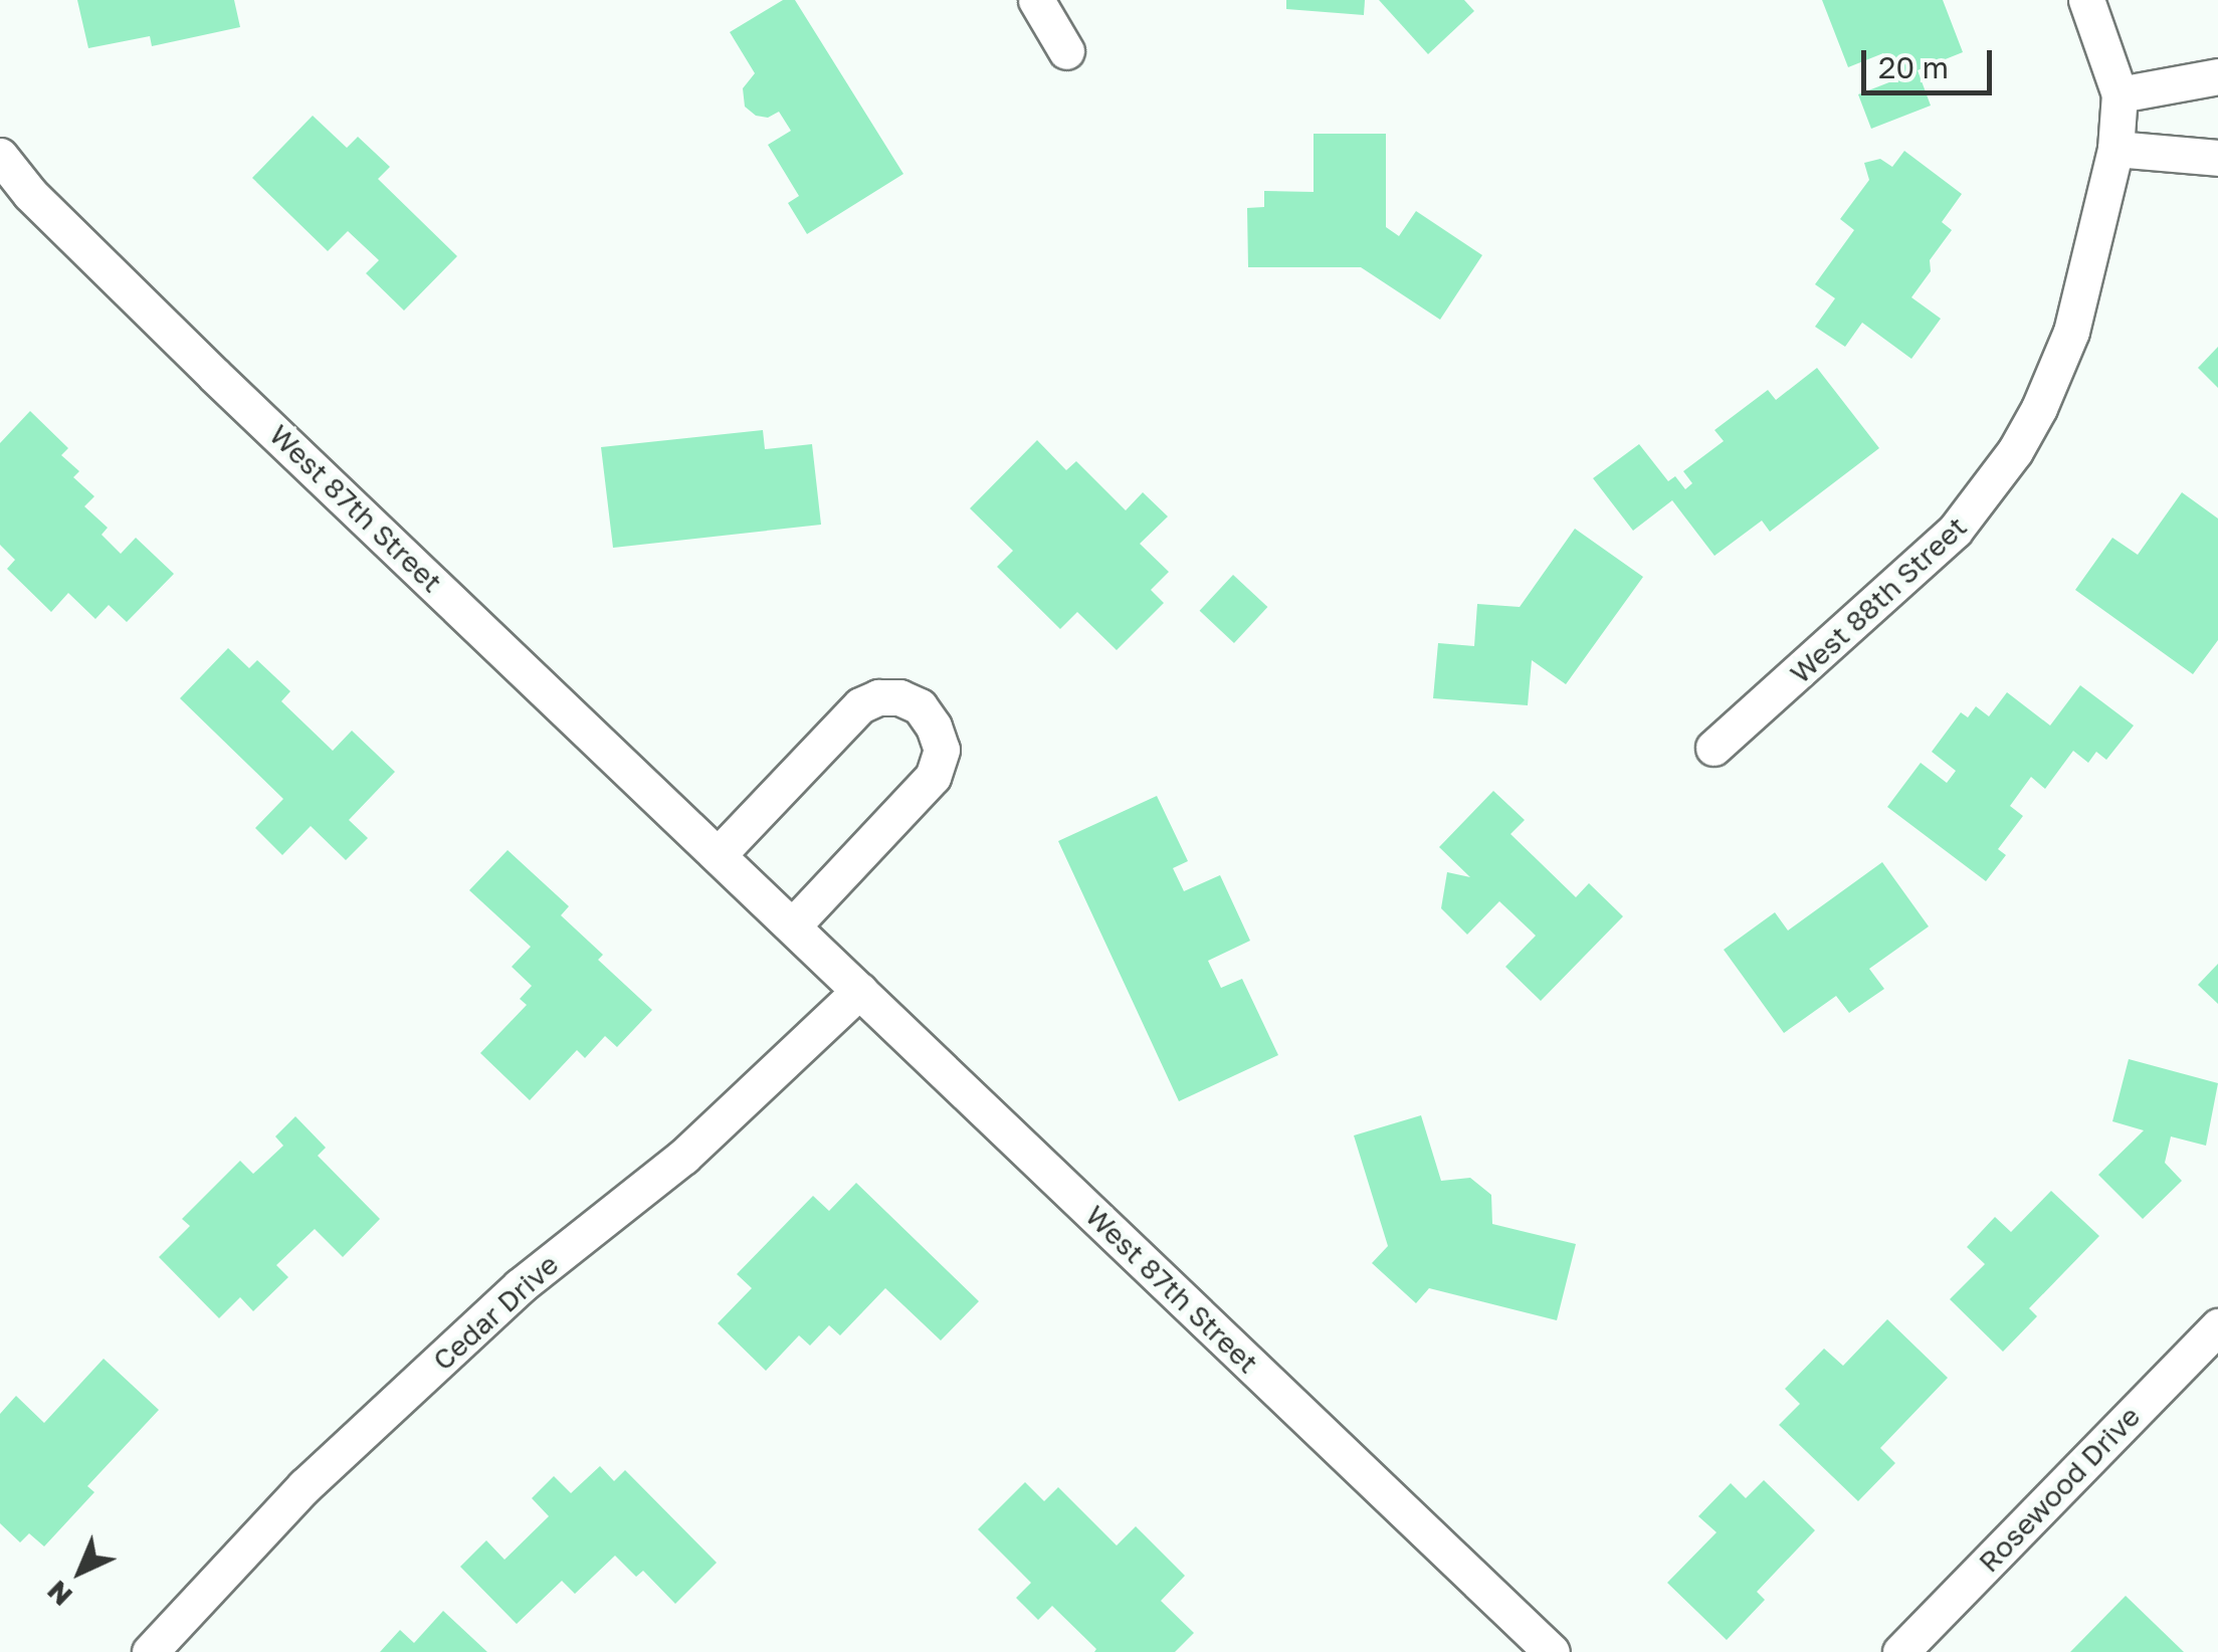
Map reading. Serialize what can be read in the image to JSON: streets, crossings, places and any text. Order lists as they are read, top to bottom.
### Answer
{
  "streets": {
    "street": [
      "West 87th Street",
      "West 88th Street",
      "Cedar Drive",
      "Rosewood Drive"
    ]
  },
  "crossings": [
    ["West 87th Street", "Cedar Drive"]
  ],
  "scale_bar": "20 m",
  "north": "bottom left"
}
